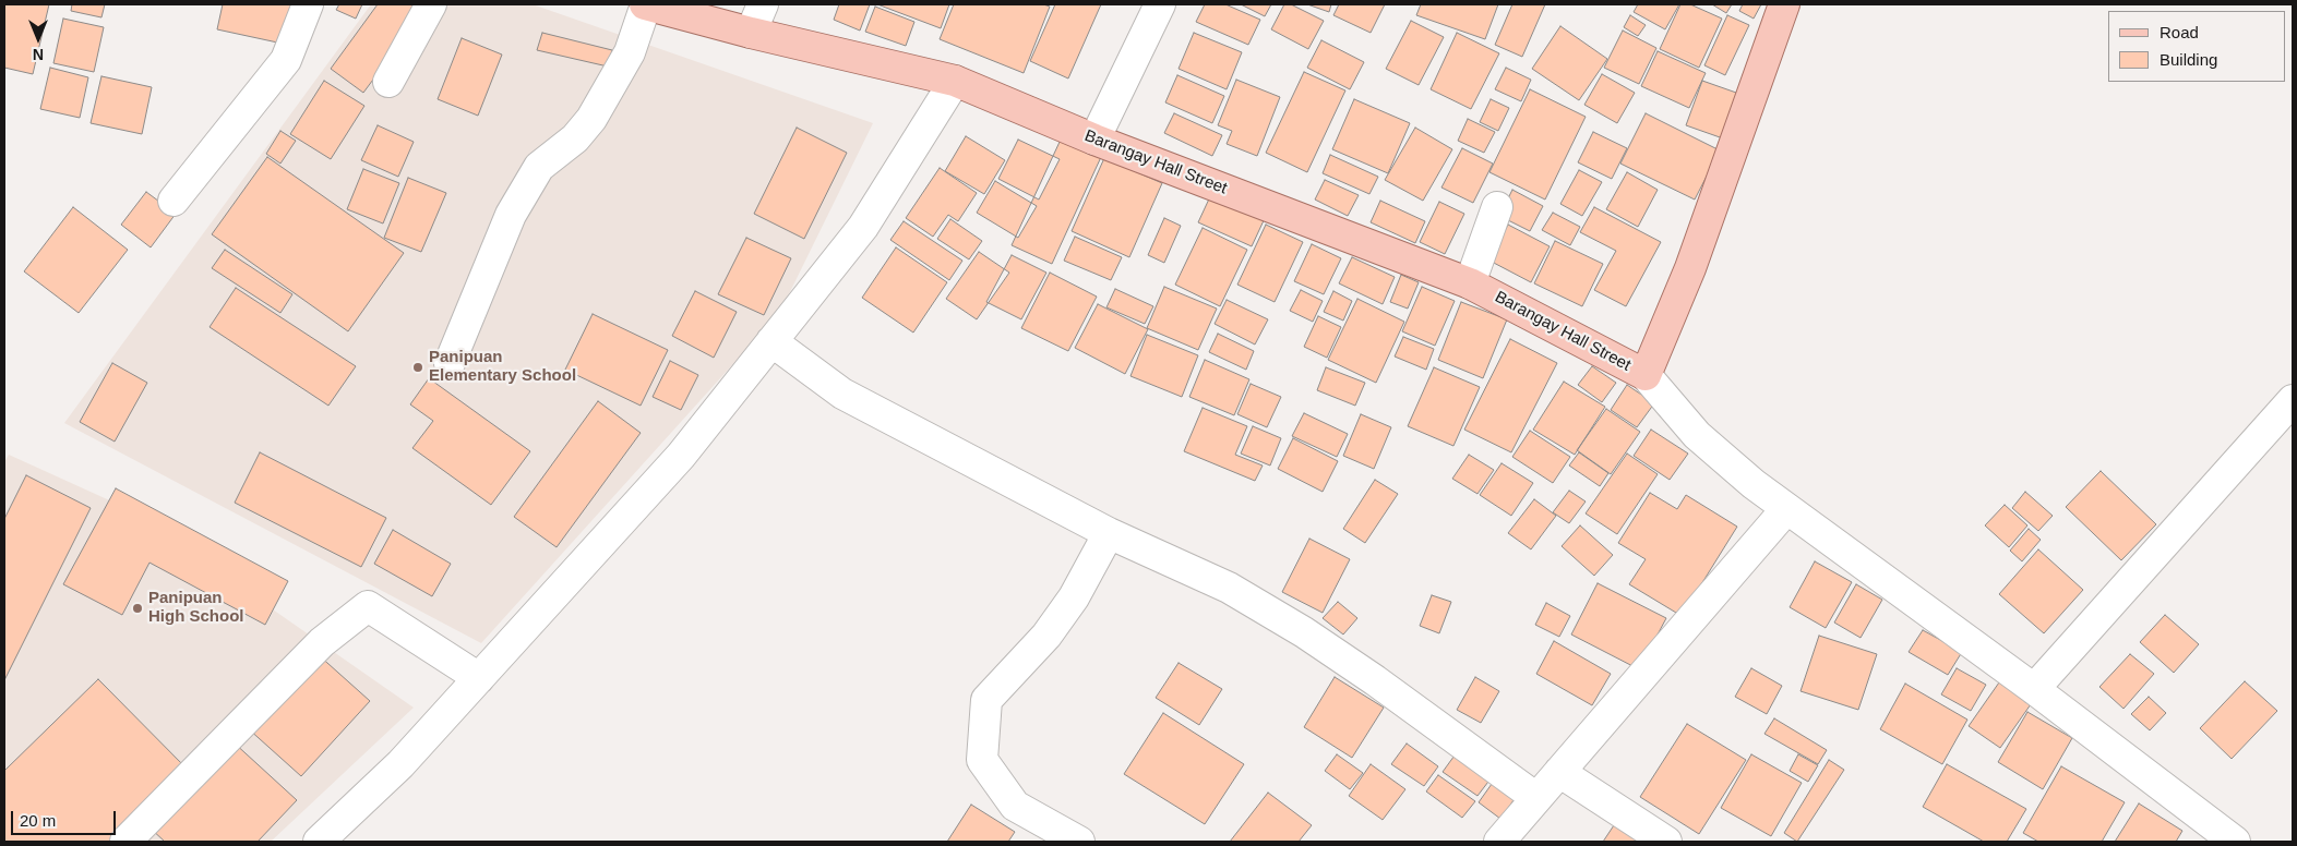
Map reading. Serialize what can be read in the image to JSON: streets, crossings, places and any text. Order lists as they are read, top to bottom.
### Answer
{
  "streets": {
    "main road": ["Barangay Hall Street"]
  },
  "places": ["Panipuan Elementary School", "Panipuan High School"],
  "legend": ["Road", "Building"],
  "scale_bar": "20 m",
  "north": "bottom"
}
